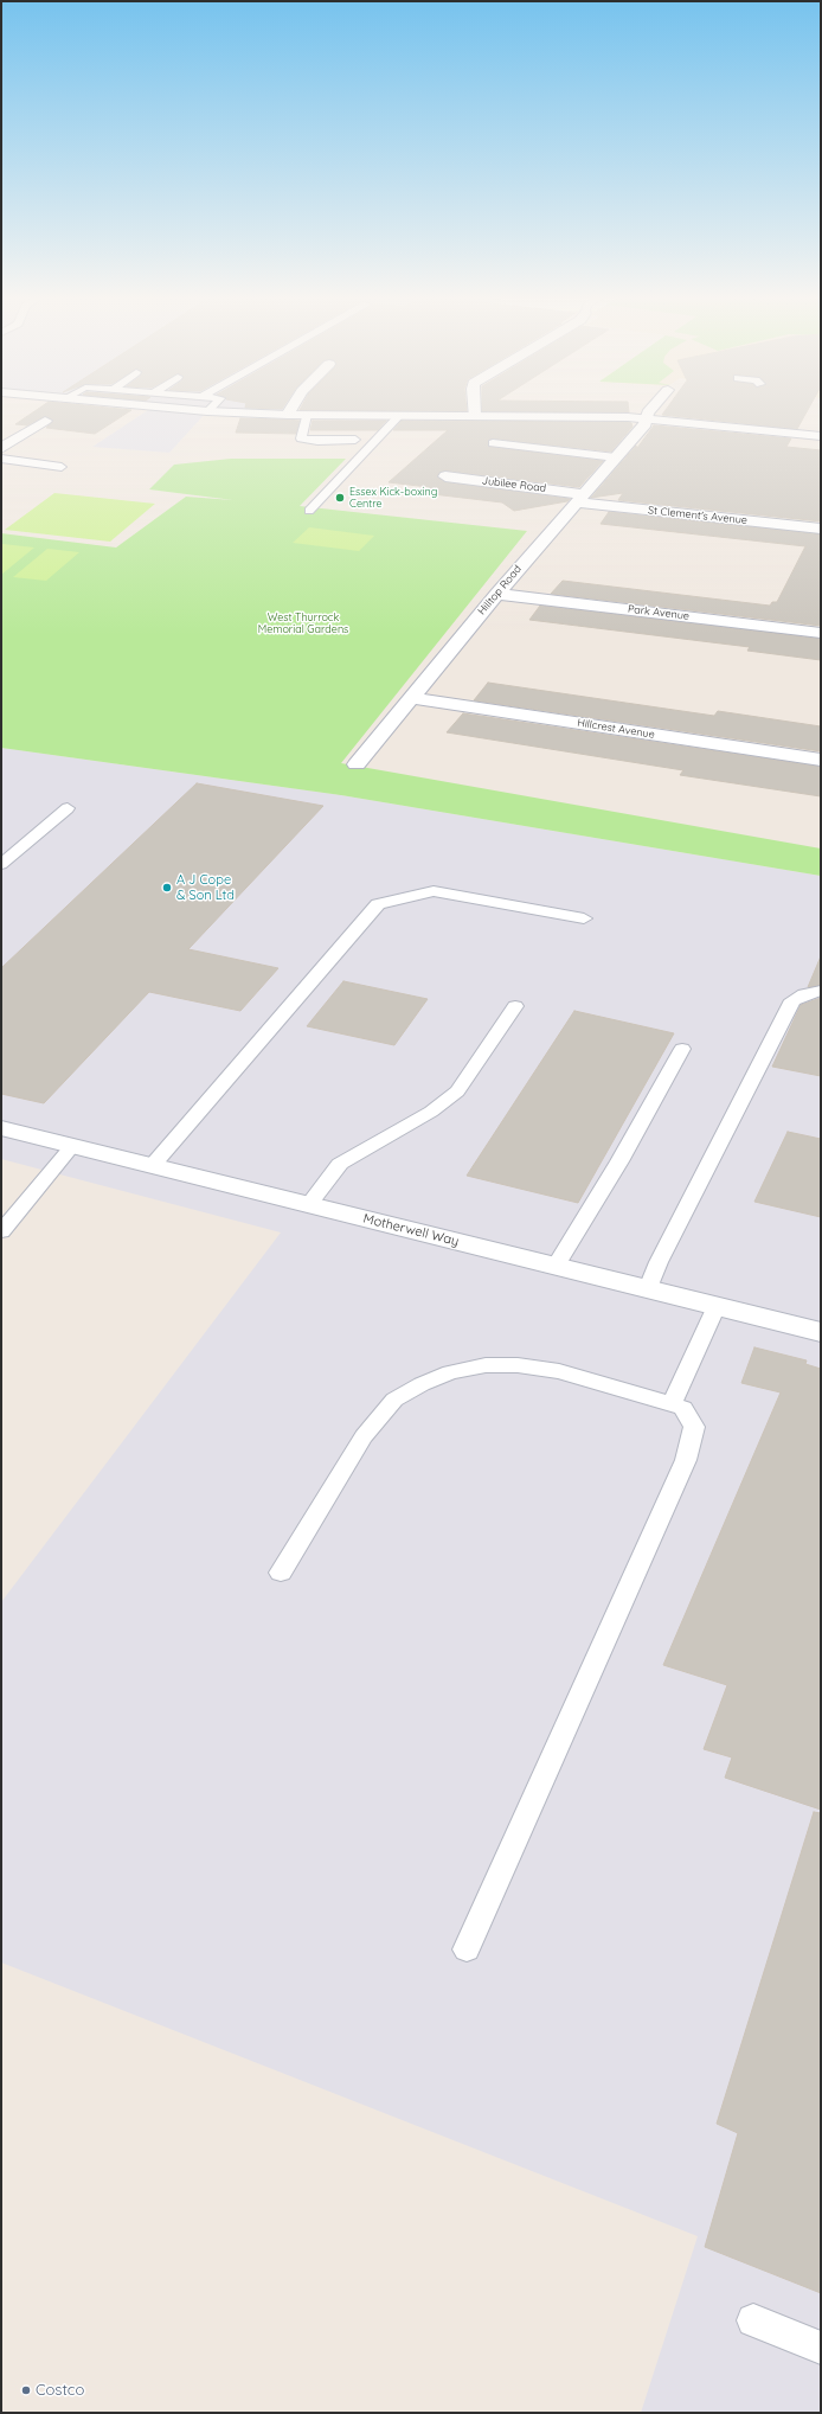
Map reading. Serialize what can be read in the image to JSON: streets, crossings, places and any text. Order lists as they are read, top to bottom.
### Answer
{
  "streets": {
    "street": [
      "Jubilee Road",
      "St Clement's Avenue",
      "Hilltop Road",
      "Park Avenue",
      "Hillcrest Avenue",
      "Motherwell Way"
    ]
  },
  "crossings": [
    ["Jubilee Road", "St Clement's Avenue"],
    ["Jubilee Road", "Hilltop Road"],
    ["St Clement's Avenue", "Hilltop Road"],
    ["Hilltop Road", "Park Avenue"],
    ["Hilltop Road", "Hillcrest Avenue"]
  ],
  "parks": ["West Thurrock Memorial Gardens"],
  "places": ["Essex Kick-boxing Centre", "A J Cope & Son Ltd", "Costco"]
}
